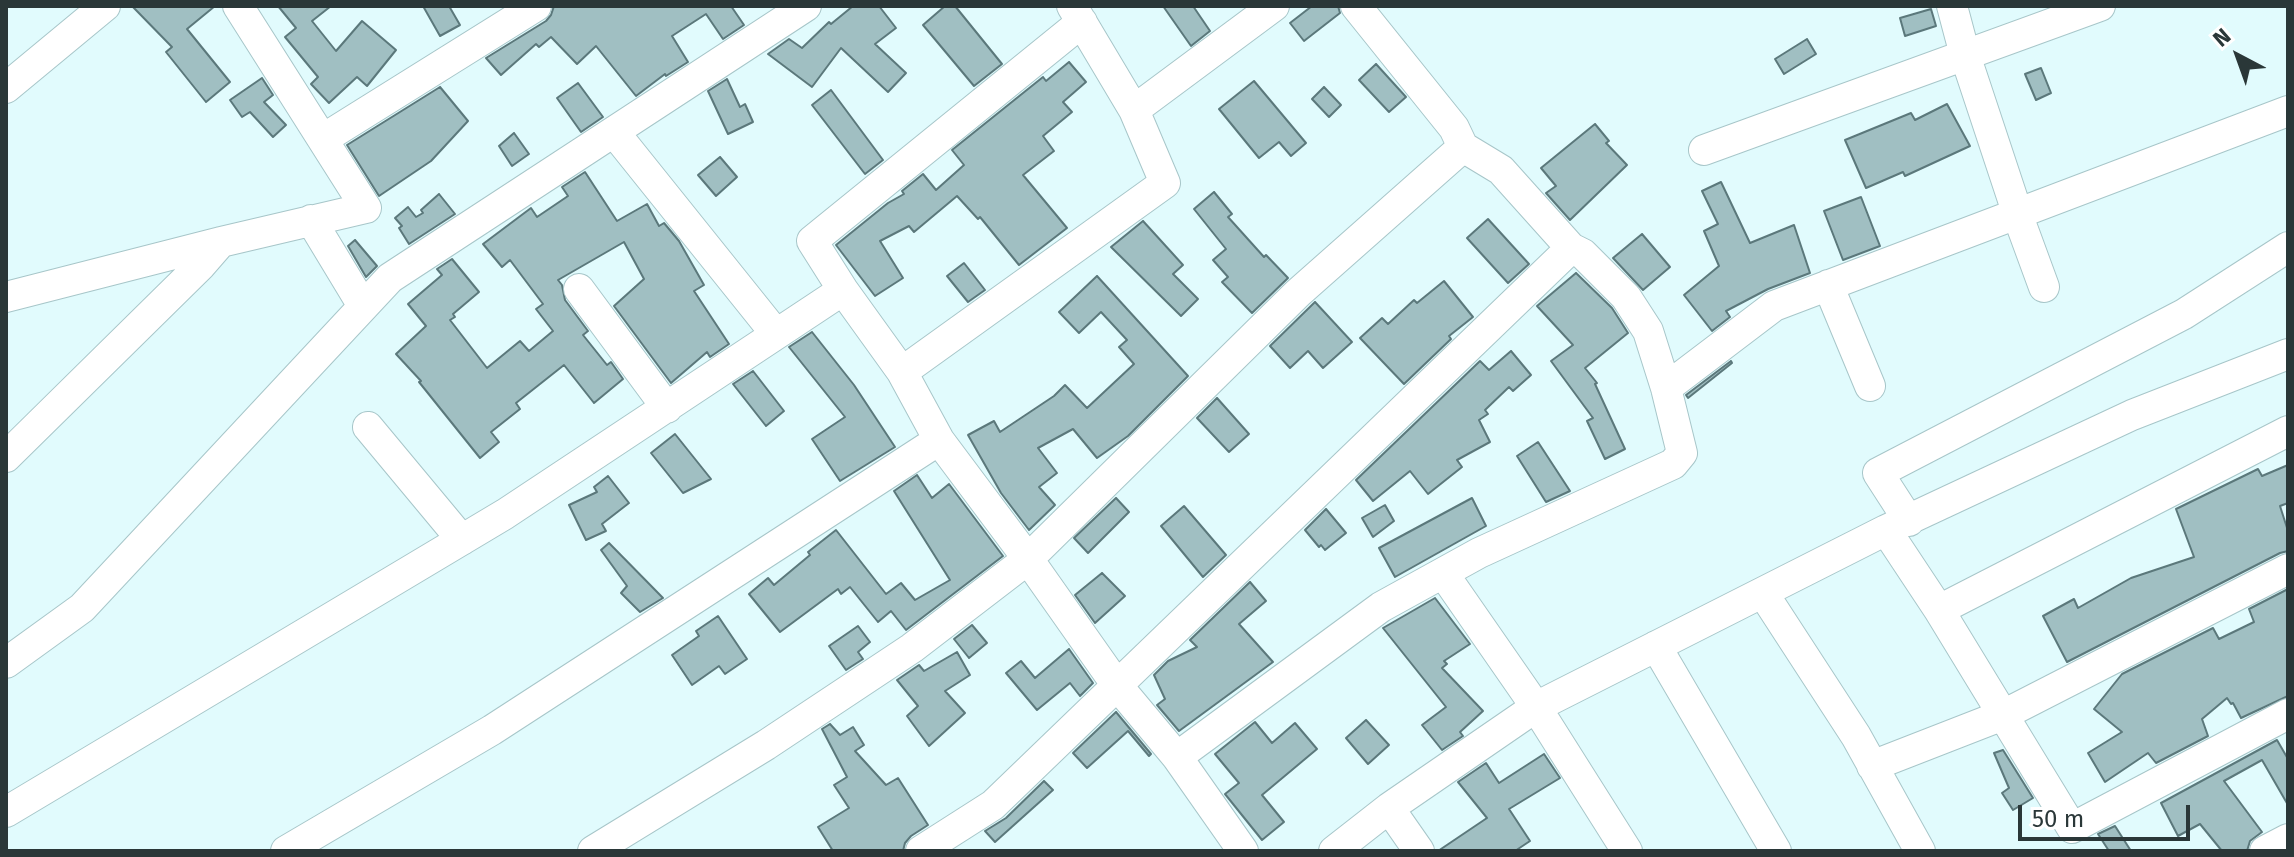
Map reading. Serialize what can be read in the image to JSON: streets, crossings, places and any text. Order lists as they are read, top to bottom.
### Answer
{
  "scale_bar": "50 m",
  "north": "top left"
}
